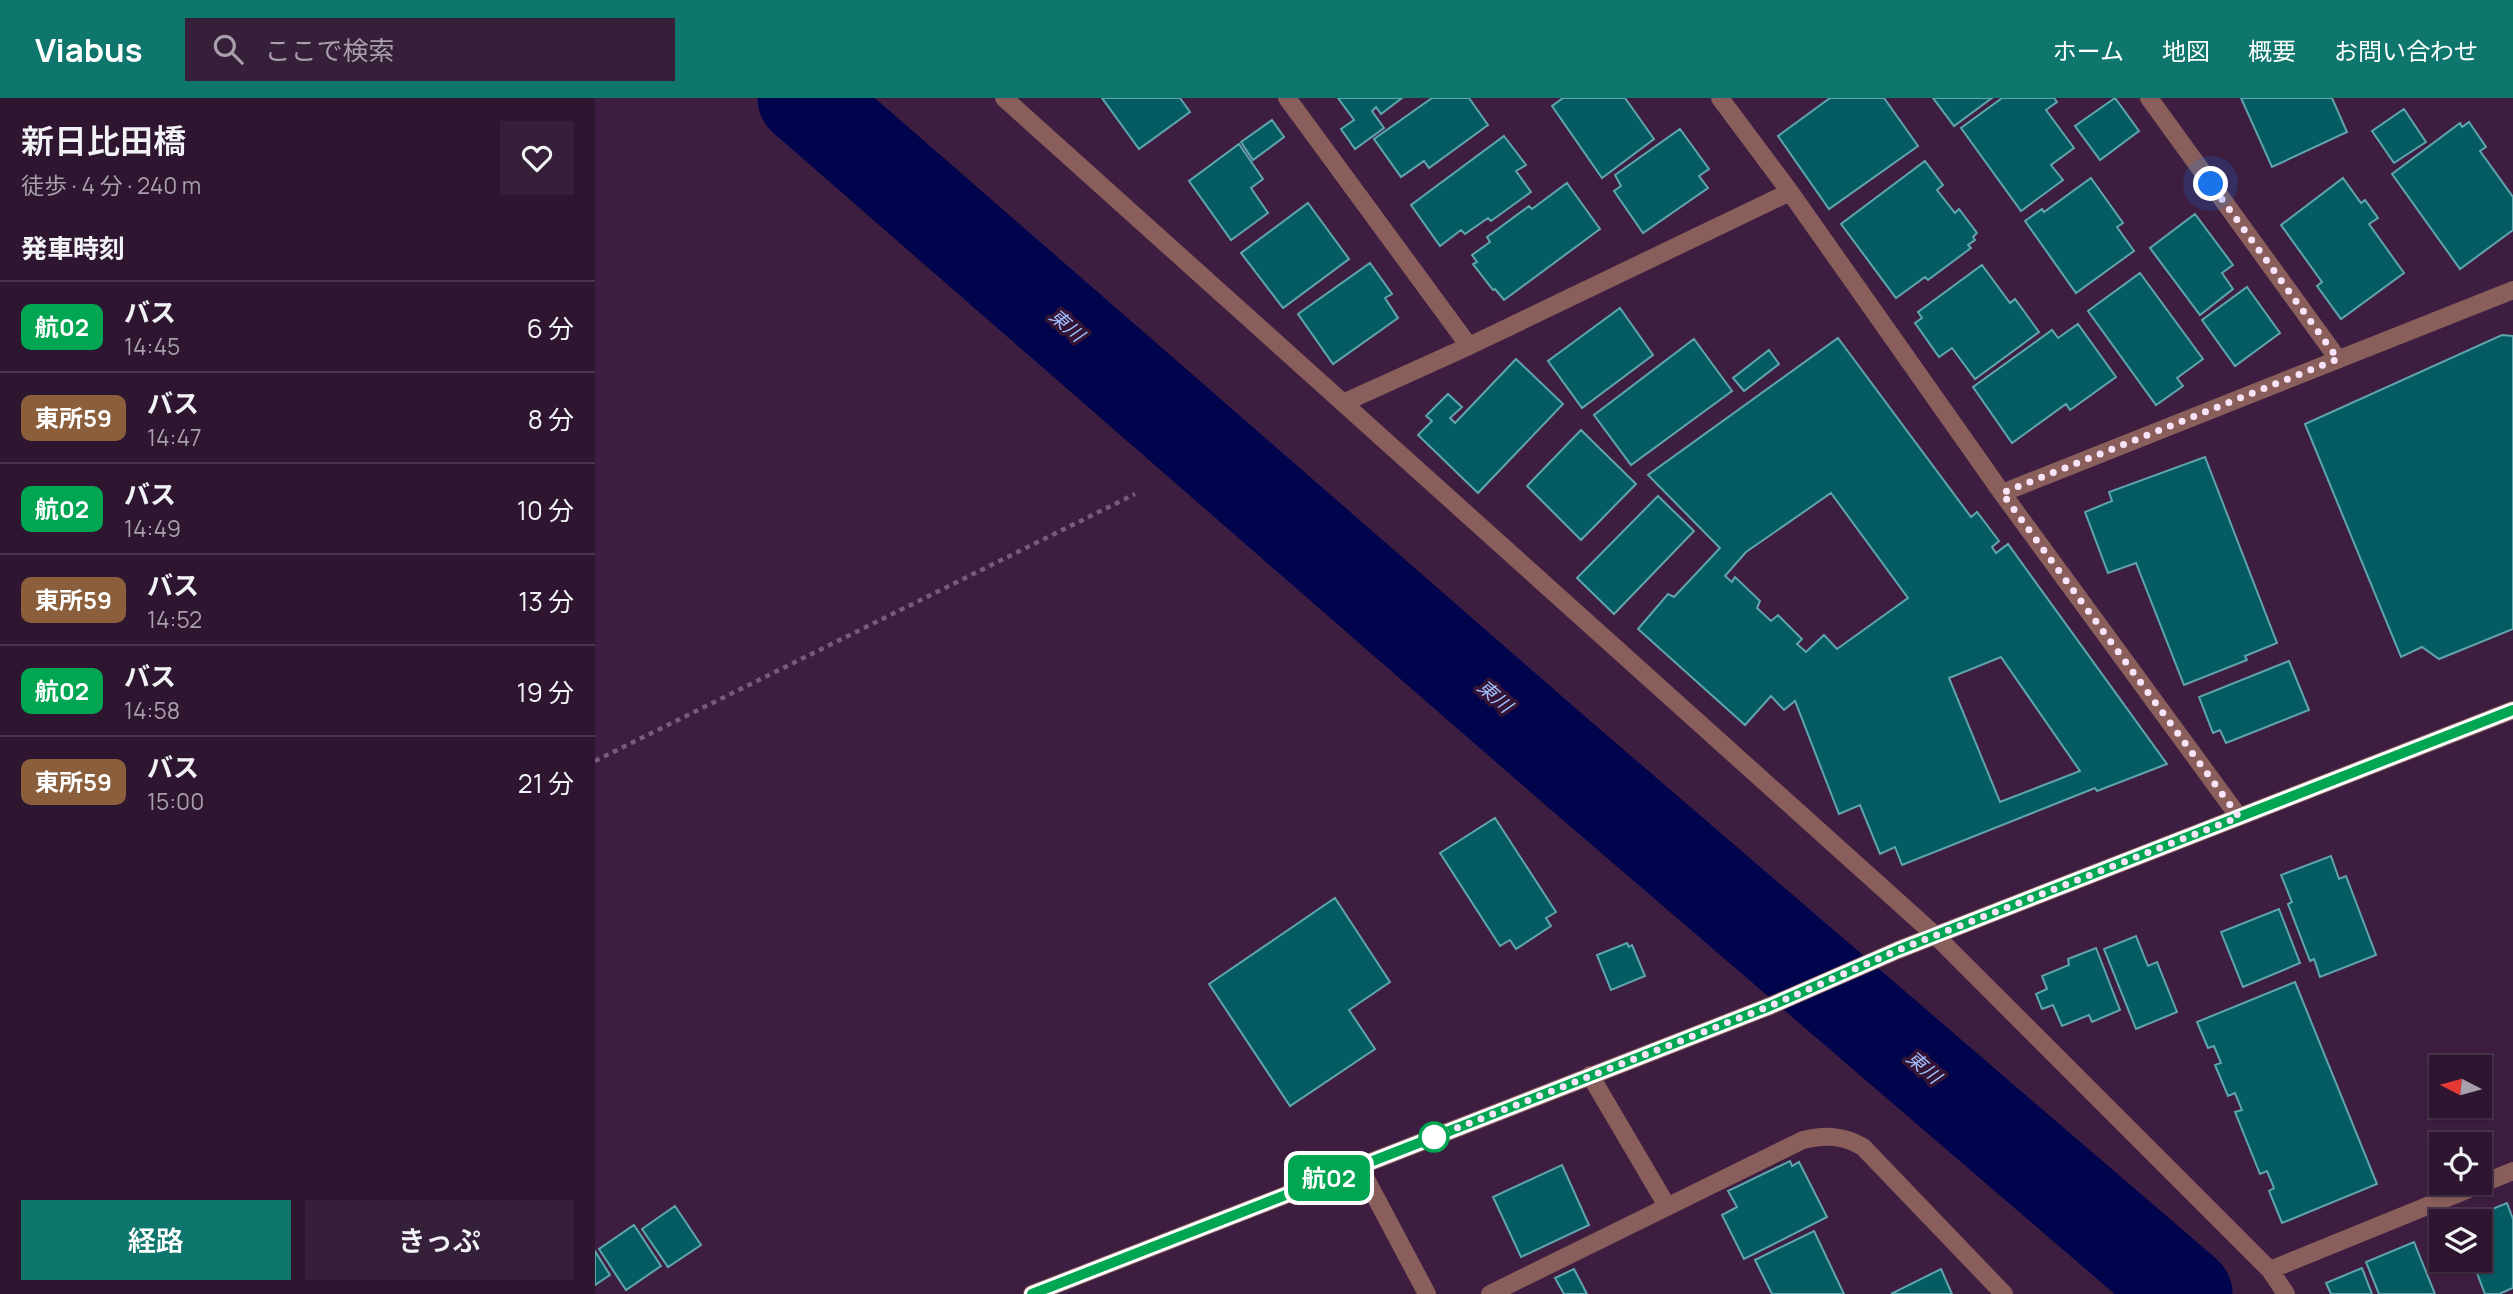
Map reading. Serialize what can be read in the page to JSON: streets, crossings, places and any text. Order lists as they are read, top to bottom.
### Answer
{
  "water": ["東川"],
  "lines": ["bus line 航02"],
  "north": "left",
  "page": {
    "header": "Viabus",
    "search": "ここで検索",
    "nav": [
      "ホーム",
      "地図",
      "概要",
      "お問い合わせ"
    ],
    "heading": [
      ["新日比田橋", "徒歩 · 4 分 · 240 m"],
      "発車時刻"
    ],
    "on_map": "航02",
    "list": [
      {
        "mark": "航02",
        "name": "バス",
        "note": "14:45",
        "value": "6 分"
      },
      {
        "mark": "東所59",
        "name": "バス",
        "note": "14:47",
        "value": "8 分"
      },
      {
        "mark": "航02",
        "name": "バス",
        "note": "14:49",
        "value": "10 分"
      },
      {
        "mark": "東所59",
        "name": "バス",
        "note": "14:52",
        "value": "13 分"
      },
      {
        "mark": "航02",
        "name": "バス",
        "note": "14:58",
        "value": "19 分"
      },
      {
        "mark": "東所59",
        "name": "バス",
        "note": "15:00",
        "value": "21 分"
      }
    ],
    "buttons": ["経路", "きっぷ"]
  }
}
